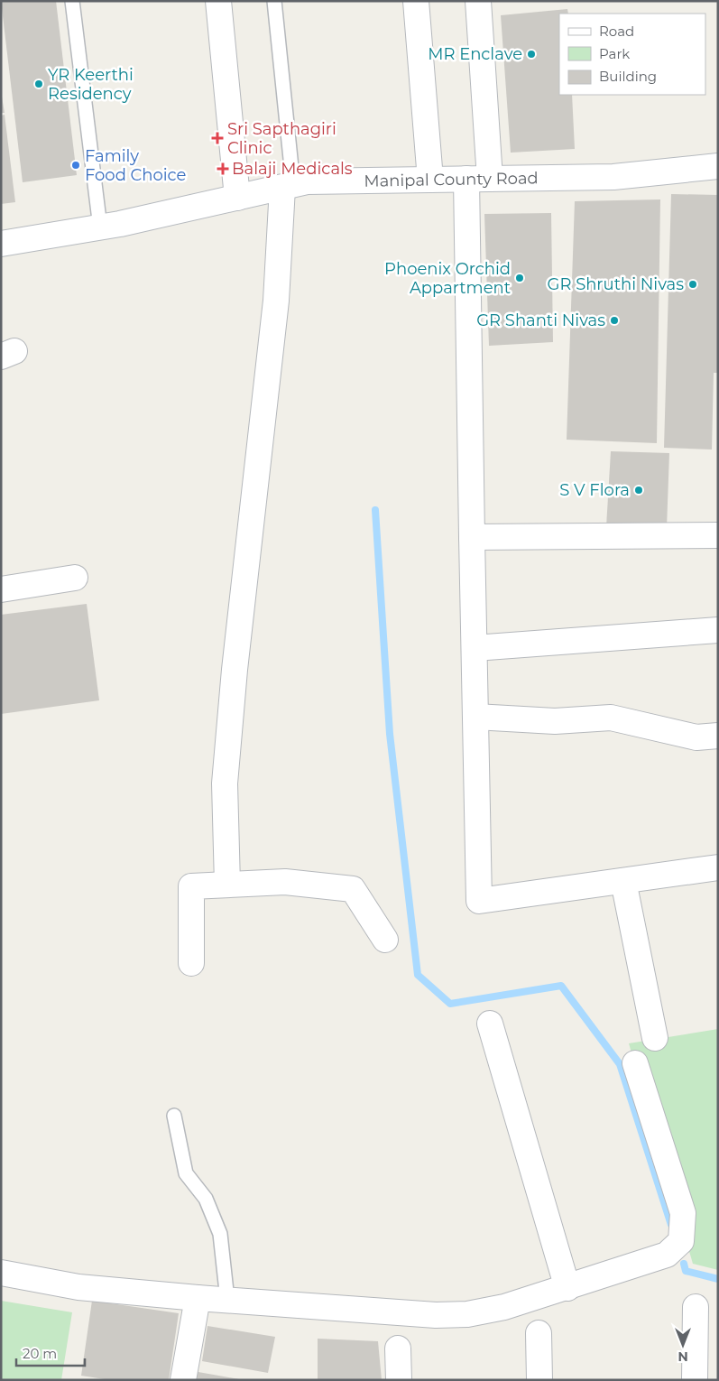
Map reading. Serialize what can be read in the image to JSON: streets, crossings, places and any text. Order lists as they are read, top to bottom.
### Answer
{
  "streets": {
    "street": ["Manipal County Road"]
  },
  "places": {
    "other": [
      "MR Enclave",
      "YR Keerthi Residency",
      "Family Food Choice",
      "Phoenix Orchid Appartment",
      "GR Shruthi Nivas",
      "GR Shanti Nivas",
      "S V Flora"
    ],
    "health": ["Sri Sapthagiri Clinic", "Balaji Medicals"]
  },
  "legend": ["Road", "Park", "Building"],
  "scale_bar": "20 m",
  "north": "bottom"
}
